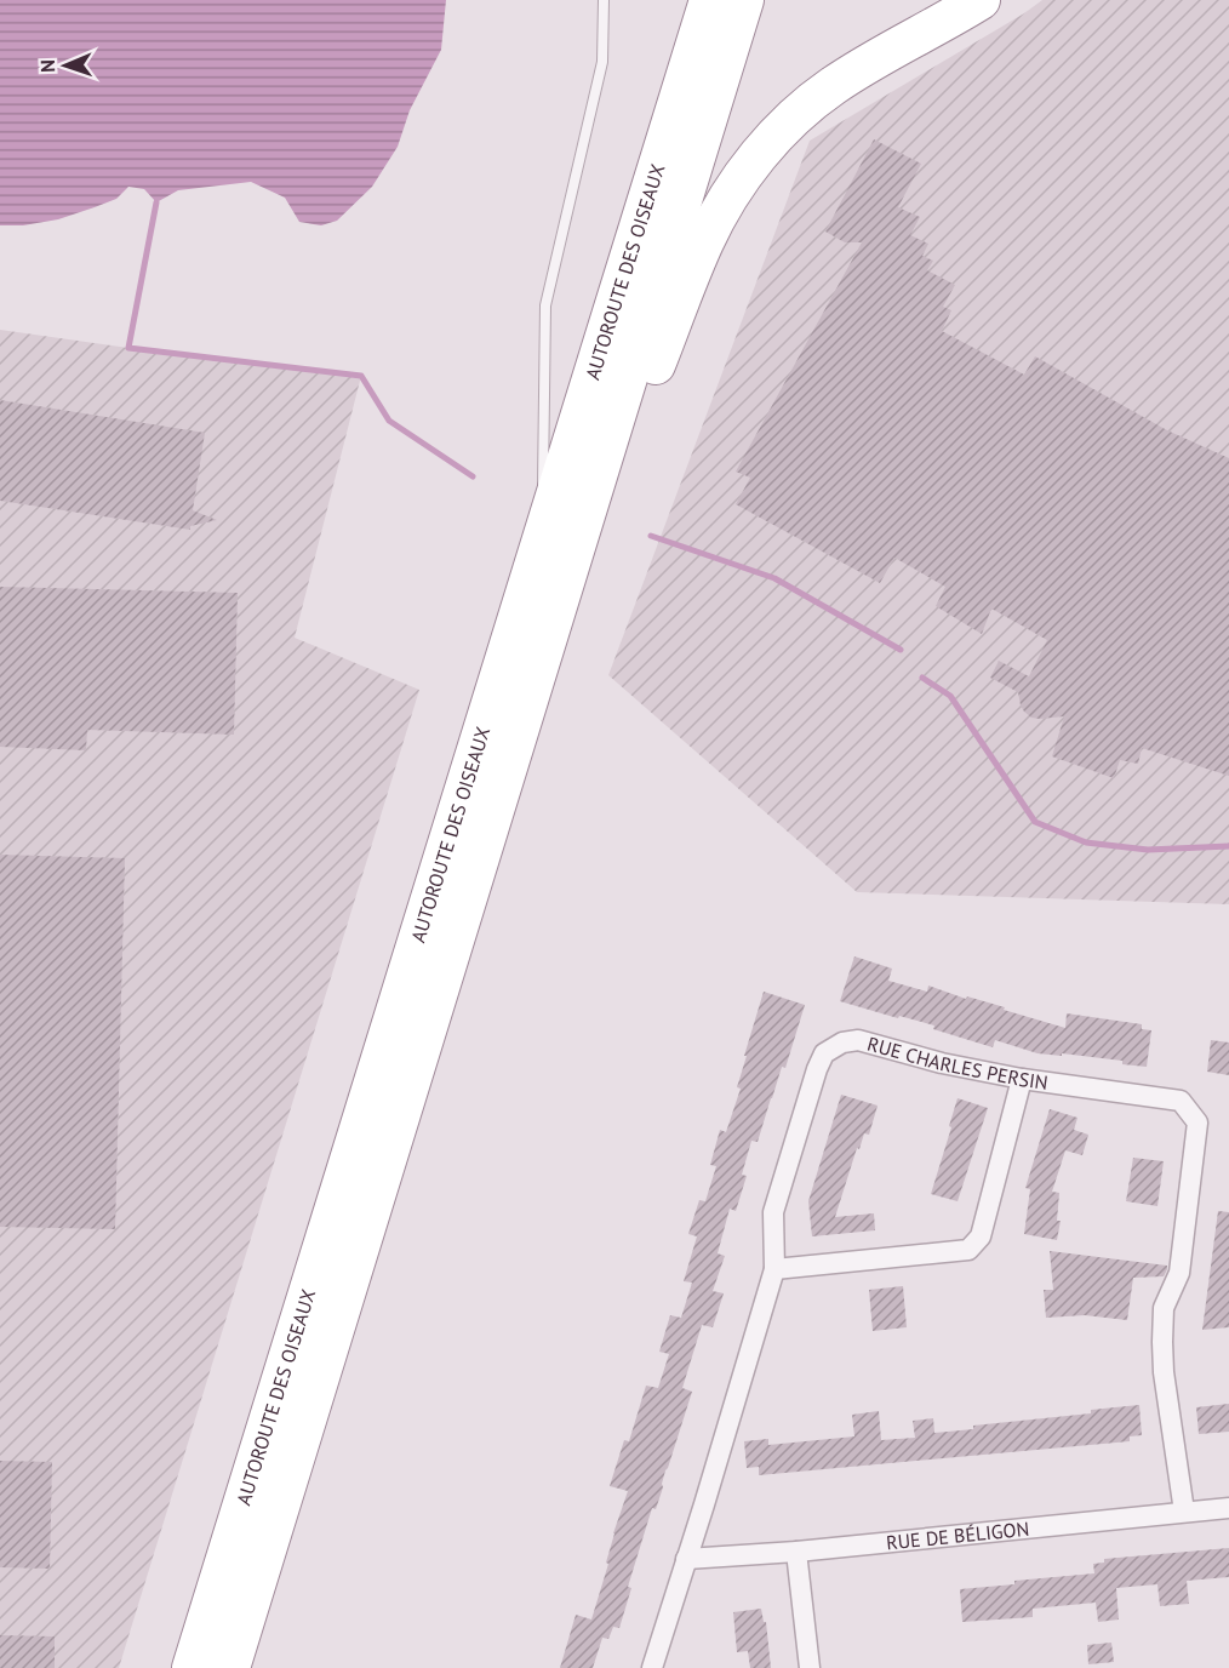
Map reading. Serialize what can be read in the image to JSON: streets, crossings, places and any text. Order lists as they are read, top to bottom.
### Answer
{
  "streets": {
    "highway": ["AUTOROUTE DES OISEAUX"],
    "street": ["RUE CHARLES PERSIN", "RUE DE BÉLIGON"]
  },
  "crossings": [
    ["RUE CHARLES PERSIN", "RUE DE BÉLIGON"]
  ],
  "north": "left"
}
